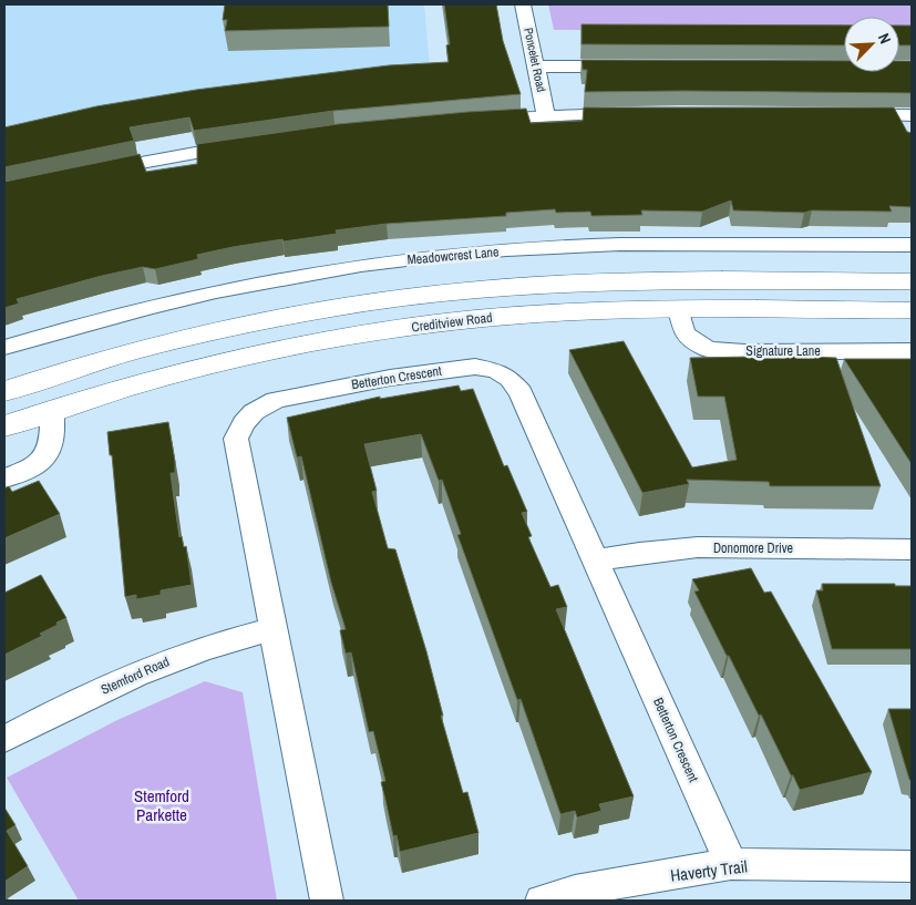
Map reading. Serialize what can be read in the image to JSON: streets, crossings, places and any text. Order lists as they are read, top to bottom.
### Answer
{
  "streets": {
    "main road": ["Creditview Road"],
    "street": [
      "Poncelet Road",
      "Meadowcrest Lane",
      "Signature Lane",
      "Betterton Crescent",
      "Donomore Drive",
      "Stemford Road",
      "Haverty Trail"
    ]
  },
  "crossings": [
    ["Creditview Road", "Signature Lane"],
    ["Betterton Crescent", "Donomore Drive"],
    ["Betterton Crescent", "Stemford Road"],
    ["Betterton Crescent", "Haverty Trail"]
  ],
  "parks": ["Stemford Parkette"],
  "north": "top right"
}
